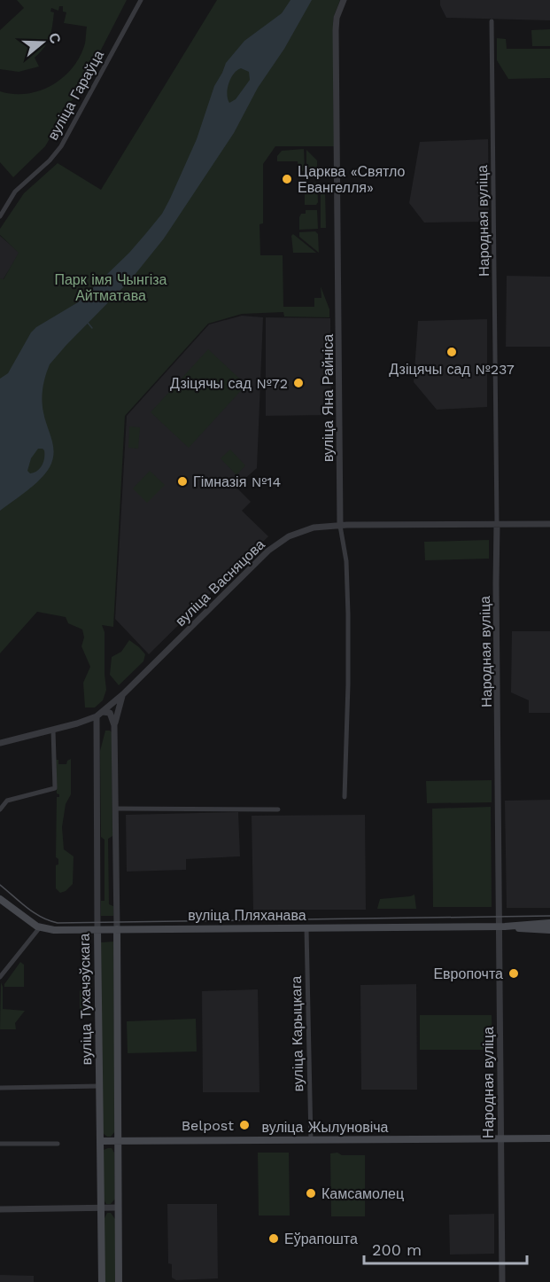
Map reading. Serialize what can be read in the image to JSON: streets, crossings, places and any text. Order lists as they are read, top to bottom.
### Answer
{
  "streets": {
    "main road": ["вуліца Пляханава", "вуліца Тухачэўскага", "вуліца Жылуновіча"],
    "street": [
      "вуліца Гараўца",
      "Народная вуліца",
      "вуліца Яна Райніса",
      "вуліца Васняцова",
      "вуліца Карыцкага"
    ]
  },
  "crossings": [
    ["Народная вуліца", "вуліца Васняцова"],
    ["Народная вуліца", "вуліца Пляханава"],
    ["Народная вуліца", "вуліца Жылуновіча"],
    ["вуліца Яна Райніса", "вуліца Васняцова"],
    ["вуліца Васняцова", "вуліца Тухачэўскага"],
    ["вуліца Пляханава", "вуліца Тухачэўскага"],
    ["вуліца Пляханава", "вуліца Карыцкага"],
    ["вуліца Тухачэўскага", "вуліца Жылуновіча"],
    ["вуліца Карыцкага", "вуліца Жылуновіча"]
  ],
  "parks": ["Парк імя Чынгіза Айтматава"],
  "places": [
    "Царква «Святло Евангелля»",
    "Дзіцячы сад №237",
    "Дзіцячы сад №72",
    "Гімназія №14",
    "Европочта",
    "Belpost",
    "Камсамолец",
    "Еўрапошта"
  ],
  "scale_bar": "200 m",
  "north": "right"
}
